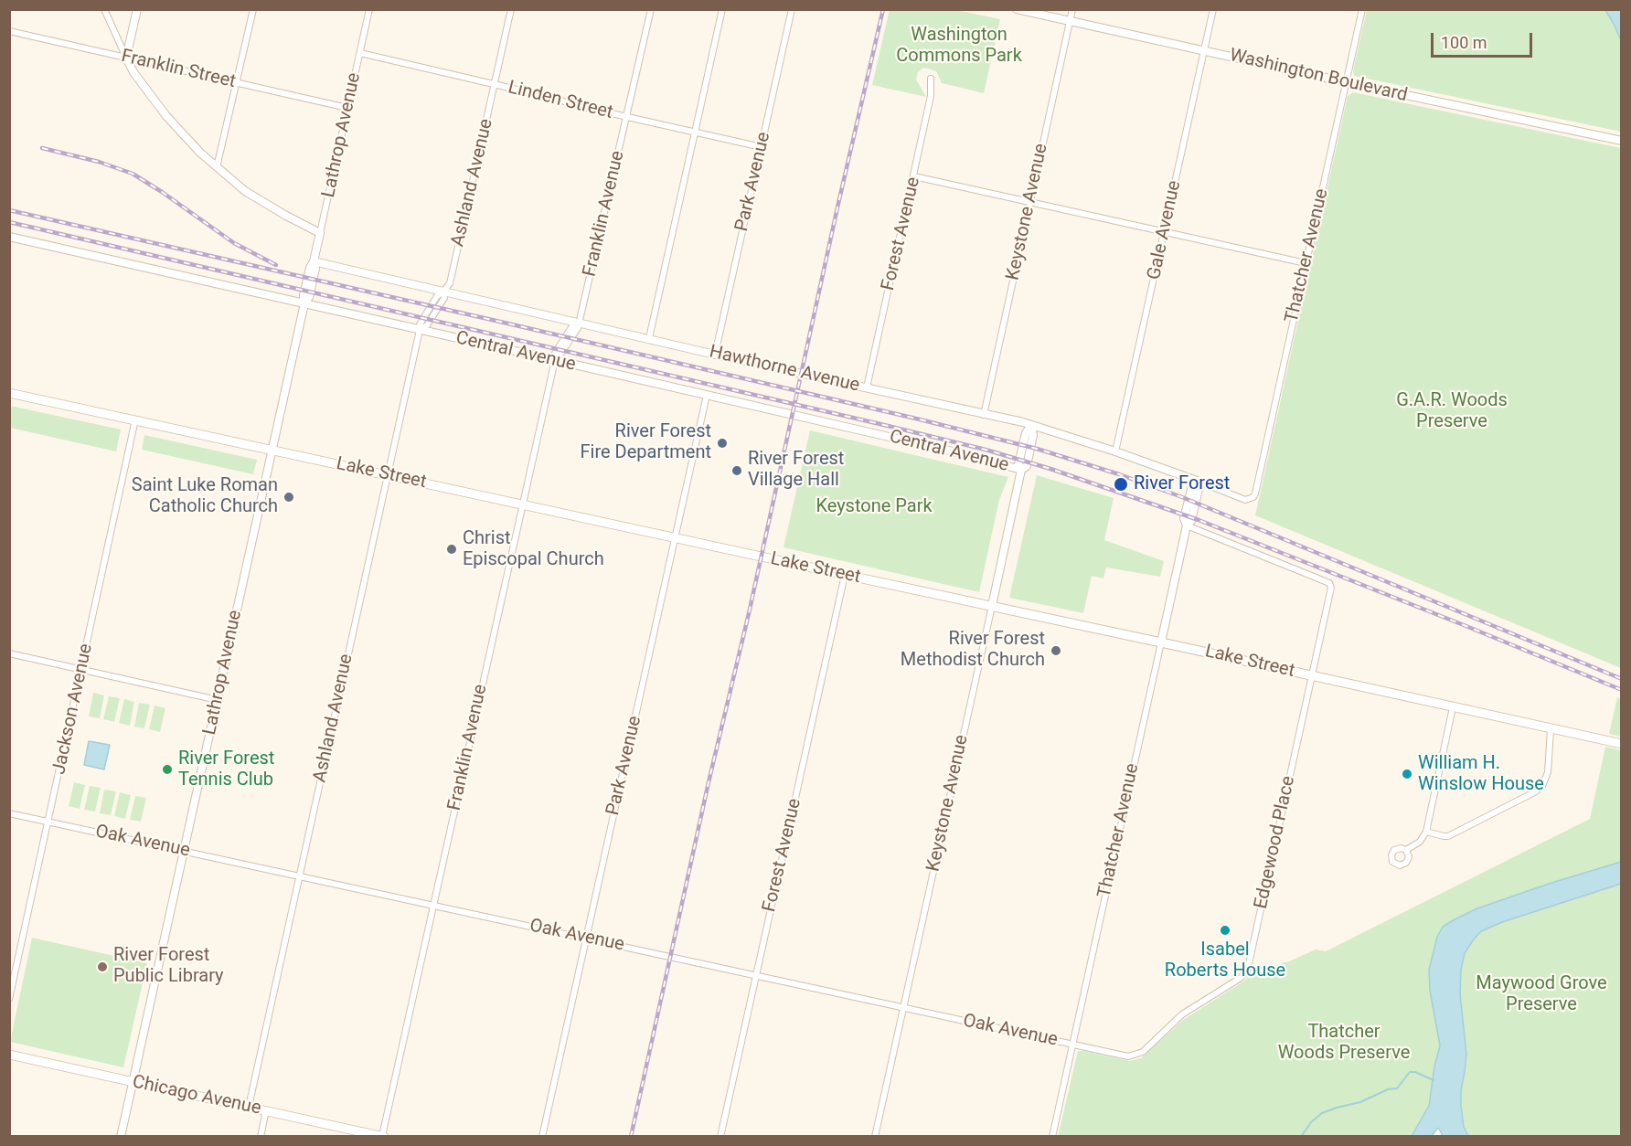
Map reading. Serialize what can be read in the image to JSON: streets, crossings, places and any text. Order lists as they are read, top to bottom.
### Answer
{
  "streets": {
    "main road": ["Lake Street", "Chicago Avenue"],
    "street": [
      "Franklin Street",
      "Washington Boulevard",
      "Linden Street",
      "Lathrop Avenue",
      "Park Avenue",
      "Ashland Avenue",
      "Keystone Avenue",
      "Franklin Avenue",
      "Gale Avenue",
      "Forest Avenue",
      "Thatcher Avenue",
      "Central Avenue",
      "Hawthorne Avenue",
      "Jackson Avenue",
      "Oak Avenue",
      "Edgewood Place"
    ]
  },
  "crossings": [
    ["Franklin Street", "Lathrop Avenue"],
    ["Washington Boulevard", "Keystone Avenue"],
    ["Washington Boulevard", "Gale Avenue"],
    ["Washington Boulevard", "Thatcher Avenue"],
    ["Linden Street", "Lathrop Avenue"],
    ["Linden Street", "Park Avenue"],
    ["Linden Street", "Ashland Avenue"],
    ["Linden Street", "Franklin Avenue"],
    ["Lathrop Avenue", "Central Avenue"],
    ["Lathrop Avenue", "Hawthorne Avenue"],
    ["Lathrop Avenue", "Lake Street"],
    ["Lathrop Avenue", "Oak Avenue"],
    ["Lathrop Avenue", "Chicago Avenue"],
    ["Park Avenue", "Central Avenue"],
    ["Park Avenue", "Hawthorne Avenue"],
    ["Park Avenue", "Lake Street"],
    ["Park Avenue", "Oak Avenue"],
    ["Ashland Avenue", "Central Avenue"],
    ["Ashland Avenue", "Hawthorne Avenue"],
    ["Ashland Avenue", "Lake Street"],
    ["Ashland Avenue", "Oak Avenue"],
    ["Ashland Avenue", "Chicago Avenue"],
    ["Keystone Avenue", "Central Avenue"],
    ["Keystone Avenue", "Hawthorne Avenue"],
    ["Keystone Avenue", "Lake Street"],
    ["Keystone Avenue", "Oak Avenue"],
    ["Franklin Avenue", "Central Avenue"],
    ["Franklin Avenue", "Hawthorne Avenue"],
    ["Franklin Avenue", "Lake Street"],
    ["Franklin Avenue", "Oak Avenue"],
    ["Franklin Avenue", "Chicago Avenue"],
    ["Gale Avenue", "Hawthorne Avenue"],
    ["Forest Avenue", "Hawthorne Avenue"],
    ["Forest Avenue", "Lake Street"],
    ["Forest Avenue", "Oak Avenue"],
    ["Thatcher Avenue", "Hawthorne Avenue"],
    ["Thatcher Avenue", "Lake Street"],
    ["Thatcher Avenue", "Oak Avenue"],
    ["Thatcher Avenue", "Edgewood Place"],
    ["Lake Street", "Jackson Avenue"],
    ["Lake Street", "Edgewood Place"],
    ["Jackson Avenue", "Oak Avenue"],
    ["Oak Avenue", "Edgewood Place"]
  ],
  "parks": [
    "Washington Commons Park",
    "G.A.R. Woods Preserve",
    "Keystone Park",
    "Maywood Grove Preserve",
    "Thatcher Woods Preserve"
  ],
  "places": [
    "River Forest Fire Department",
    "River Forest Village Hall",
    "River Forest",
    "Saint Luke Roman Catholic Church",
    "Christ Episcopal Church",
    "River Forest Methodist Church",
    "River Forest Tennis Club",
    "William H. Winslow House",
    "Isabel Roberts House",
    "River Forest Public Library"
  ],
  "scale_bar": "100 m"
}
